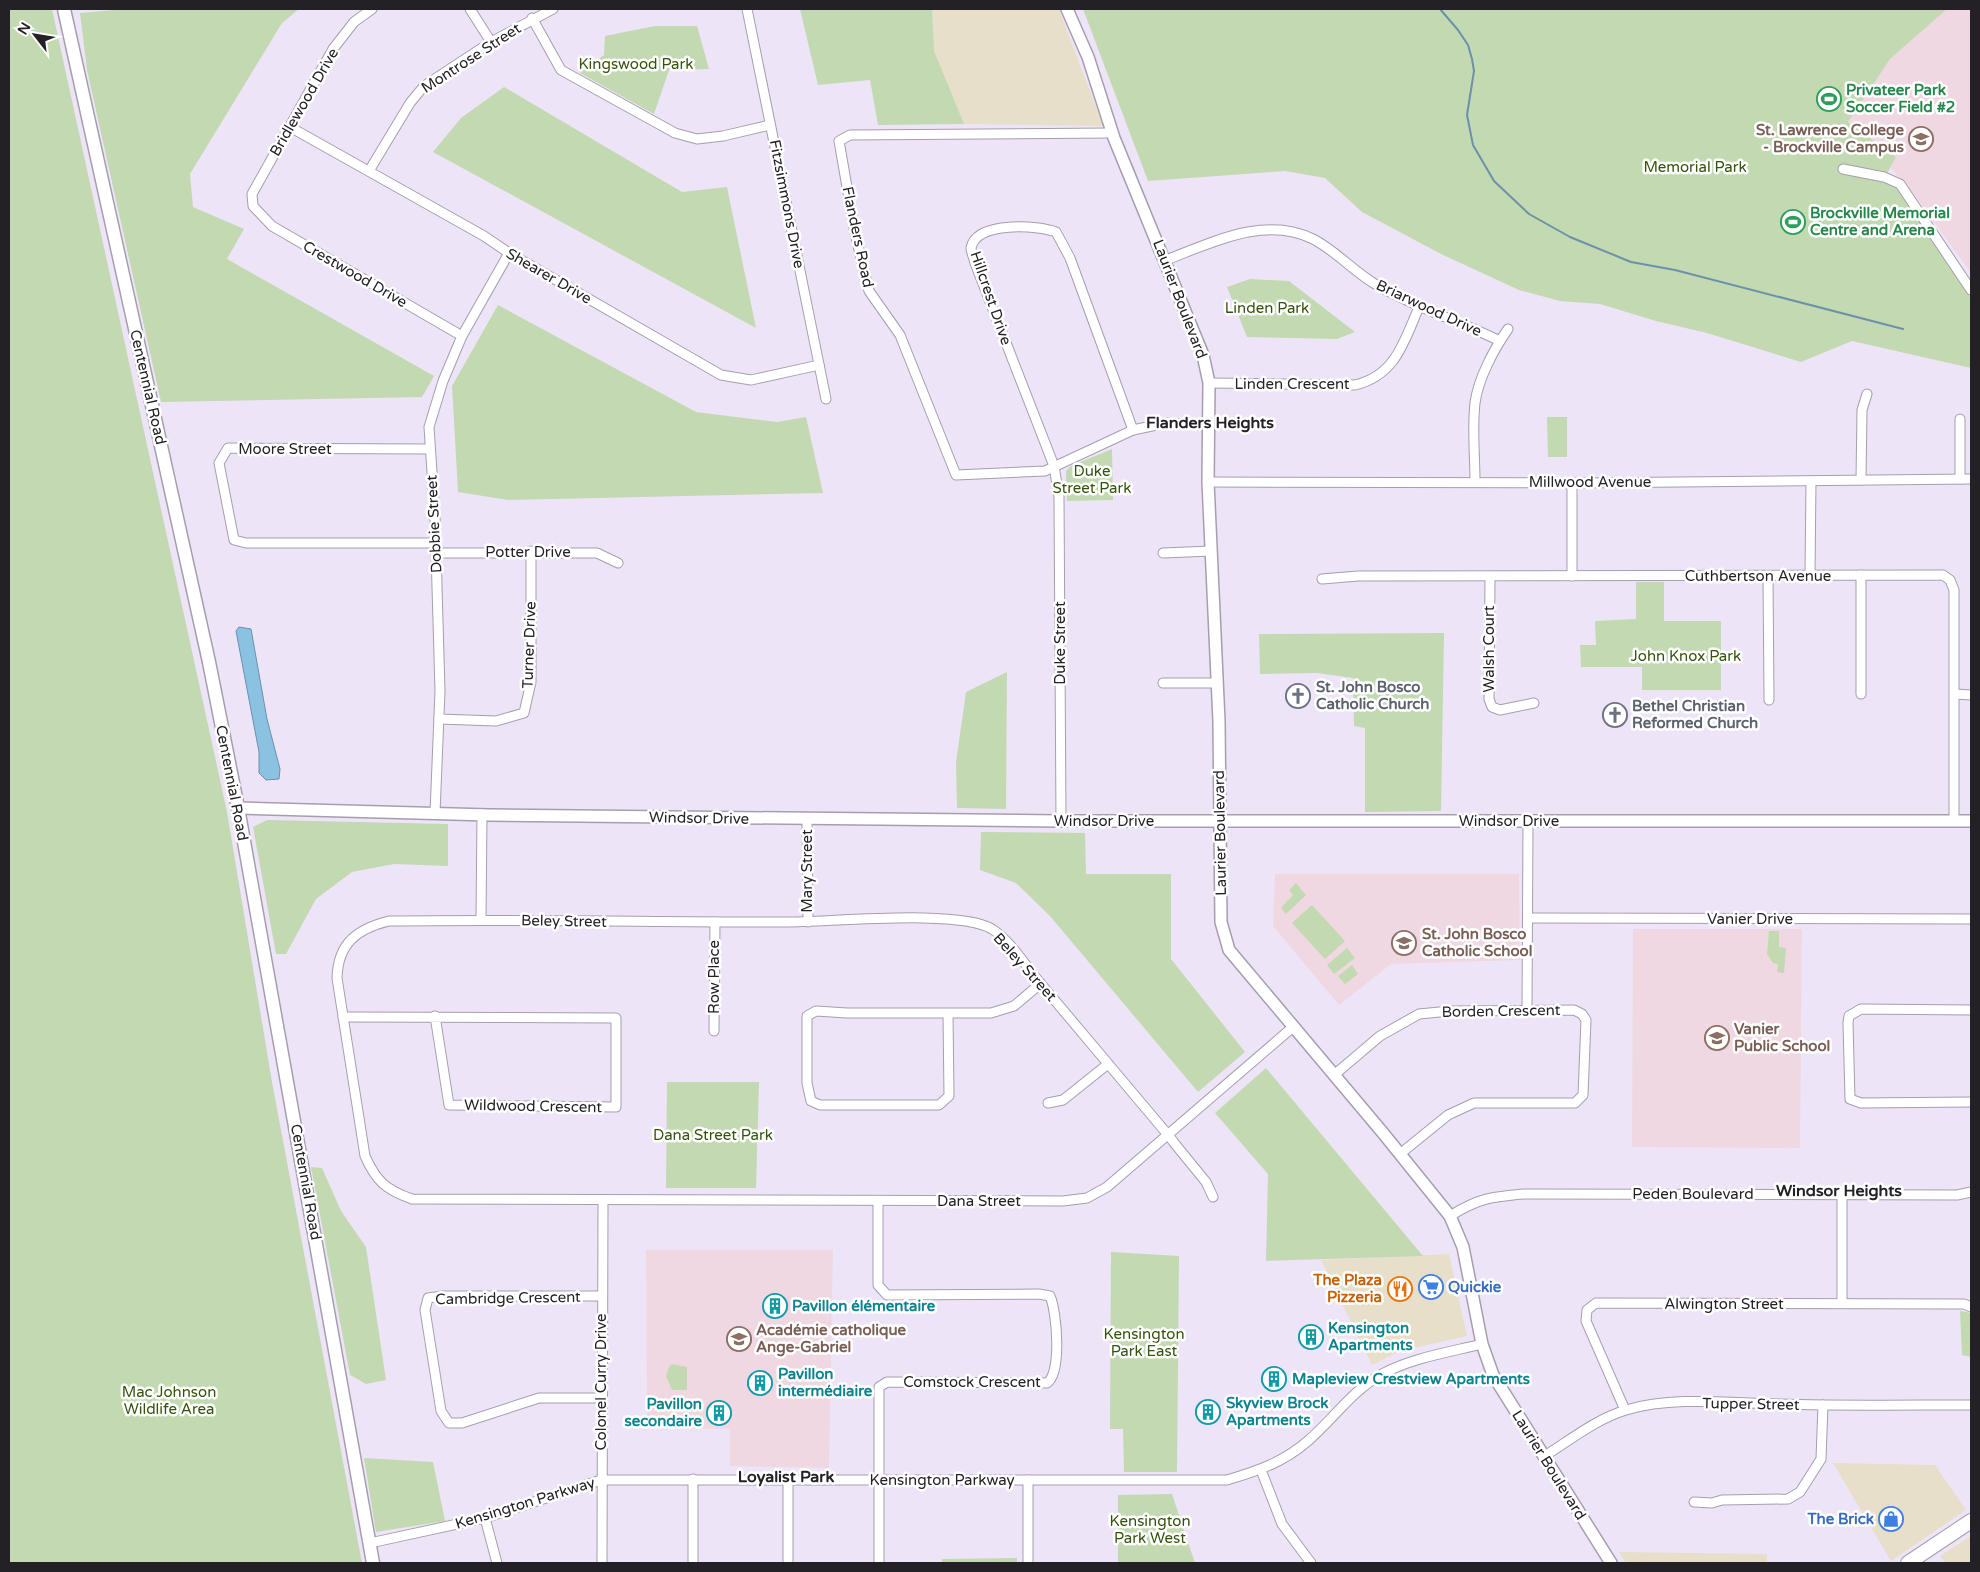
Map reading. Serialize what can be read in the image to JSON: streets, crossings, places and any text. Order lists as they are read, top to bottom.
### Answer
{
  "streets": {
    "main road": ["Centennial Road"],
    "street": [
      "Montrose Street",
      "Bridlewood Drive",
      "Fitzsimmons Drive",
      "Flanders Road",
      "Crestwood Drive",
      "Shearer Drive",
      "Hillcrest Drive",
      "Laurier Boulevard",
      "Briarwood Drive",
      "Linden Crescent",
      "Moore Street",
      "Millwood Avenue",
      "Dobbie Street",
      "Potter Drive",
      "Cuthbertson Avenue",
      "Duke Street",
      "Turner Drive",
      "Walsh Court",
      "Windsor Drive",
      "Mary Street",
      "Vanier Drive",
      "Beley Street",
      "Row Place",
      "Borden Crescent",
      "Wildwood Crescent",
      "Peden Boulevard",
      "Dana Street",
      "Cambridge Crescent",
      "Alwington Street",
      "Colonel Curry Drive",
      "Comstock Crescent",
      "Tupper Street",
      "Kensington Parkway"
    ]
  },
  "crossings": [
    ["Montrose Street", "Shearer Drive"],
    ["Bridlewood Drive", "Crestwood Drive"],
    ["Bridlewood Drive", "Shearer Drive"],
    ["Fitzsimmons Drive", "Shearer Drive"],
    ["Flanders Road", "Hillcrest Drive"],
    ["Flanders Road", "Laurier Boulevard"],
    ["Flanders Road", "Duke Street"],
    ["Crestwood Drive", "Dobbie Street"],
    ["Shearer Drive", "Dobbie Street"],
    ["Hillcrest Drive", "Duke Street"],
    ["Laurier Boulevard", "Briarwood Drive"],
    ["Laurier Boulevard", "Linden Crescent"],
    ["Laurier Boulevard", "Millwood Avenue"],
    ["Laurier Boulevard", "Windsor Drive"],
    ["Laurier Boulevard", "Borden Crescent"],
    ["Laurier Boulevard", "Peden Boulevard"],
    ["Laurier Boulevard", "Dana Street"],
    ["Laurier Boulevard", "Tupper Street"],
    ["Laurier Boulevard", "Kensington Parkway"],
    ["Briarwood Drive", "Linden Crescent"],
    ["Centennial Road", "Windsor Drive"],
    ["Centennial Road", "Kensington Parkway"],
    ["Moore Street", "Dobbie Street"],
    ["Moore Street", "Potter Drive"],
    ["Dobbie Street", "Potter Drive"],
    ["Dobbie Street", "Turner Drive"],
    ["Dobbie Street", "Windsor Drive"],
    ["Potter Drive", "Turner Drive"],
    ["Cuthbertson Avenue", "Walsh Court"],
    ["Cuthbertson Avenue", "Windsor Drive"],
    ["Duke Street", "Windsor Drive"],
    ["Windsor Drive", "Mary Street"],
    ["Mary Street", "Beley Street"],
    ["Beley Street", "Row Place"],
    ["Beley Street", "Wildwood Crescent"],
    ["Beley Street", "Dana Street"],
    ["Beley Street", "Colonel Curry Drive"],
    ["Dana Street", "Colonel Curry Drive"],
    ["Dana Street", "Comstock Crescent"],
    ["Cambridge Crescent", "Colonel Curry Drive"],
    ["Alwington Street", "Tupper Street"],
    ["Colonel Curry Drive", "Kensington Parkway"],
    ["Comstock Crescent", "Kensington Parkway"]
  ],
  "districts": ["Flanders Heights", "Windsor Heights", "Loyalist Park"],
  "parks": [
    "Kingswood Park",
    "Memorial Park",
    "Linden Park",
    "Duke Street Park",
    "John Knox Park",
    "Dana Street Park",
    "Kensington Park East",
    "Mac Johnson Wildlife Area",
    "Kensington Park West"
  ],
  "places": {
    "sports": ["Privateer Park Soccer Field #2", "Brockville Memorial Centre and Arena"],
    "school or university": [
      "St. Lawrence College - Brockville Campus",
      "St. John Bosco Catholic School",
      "Vanier Public School",
      "Académie catholique Ange-Gabriel"
    ],
    "church": ["St. John Bosco Catholic Church", "Bethel Christian Reformed Church"],
    "supermarket": ["Quickie"],
    "restaurant": ["The Plaza Pizzeria"],
    "building": [
      "Pavillon élémentaire",
      "Kensington Apartments",
      "Mapleview Crestview Apartments",
      "Pavillon intermédiaire",
      "Skyview Brock Apartments",
      "Pavillon secondaire"
    ],
    "shop": ["The Brick"]
  },
  "north": "top left"
}
